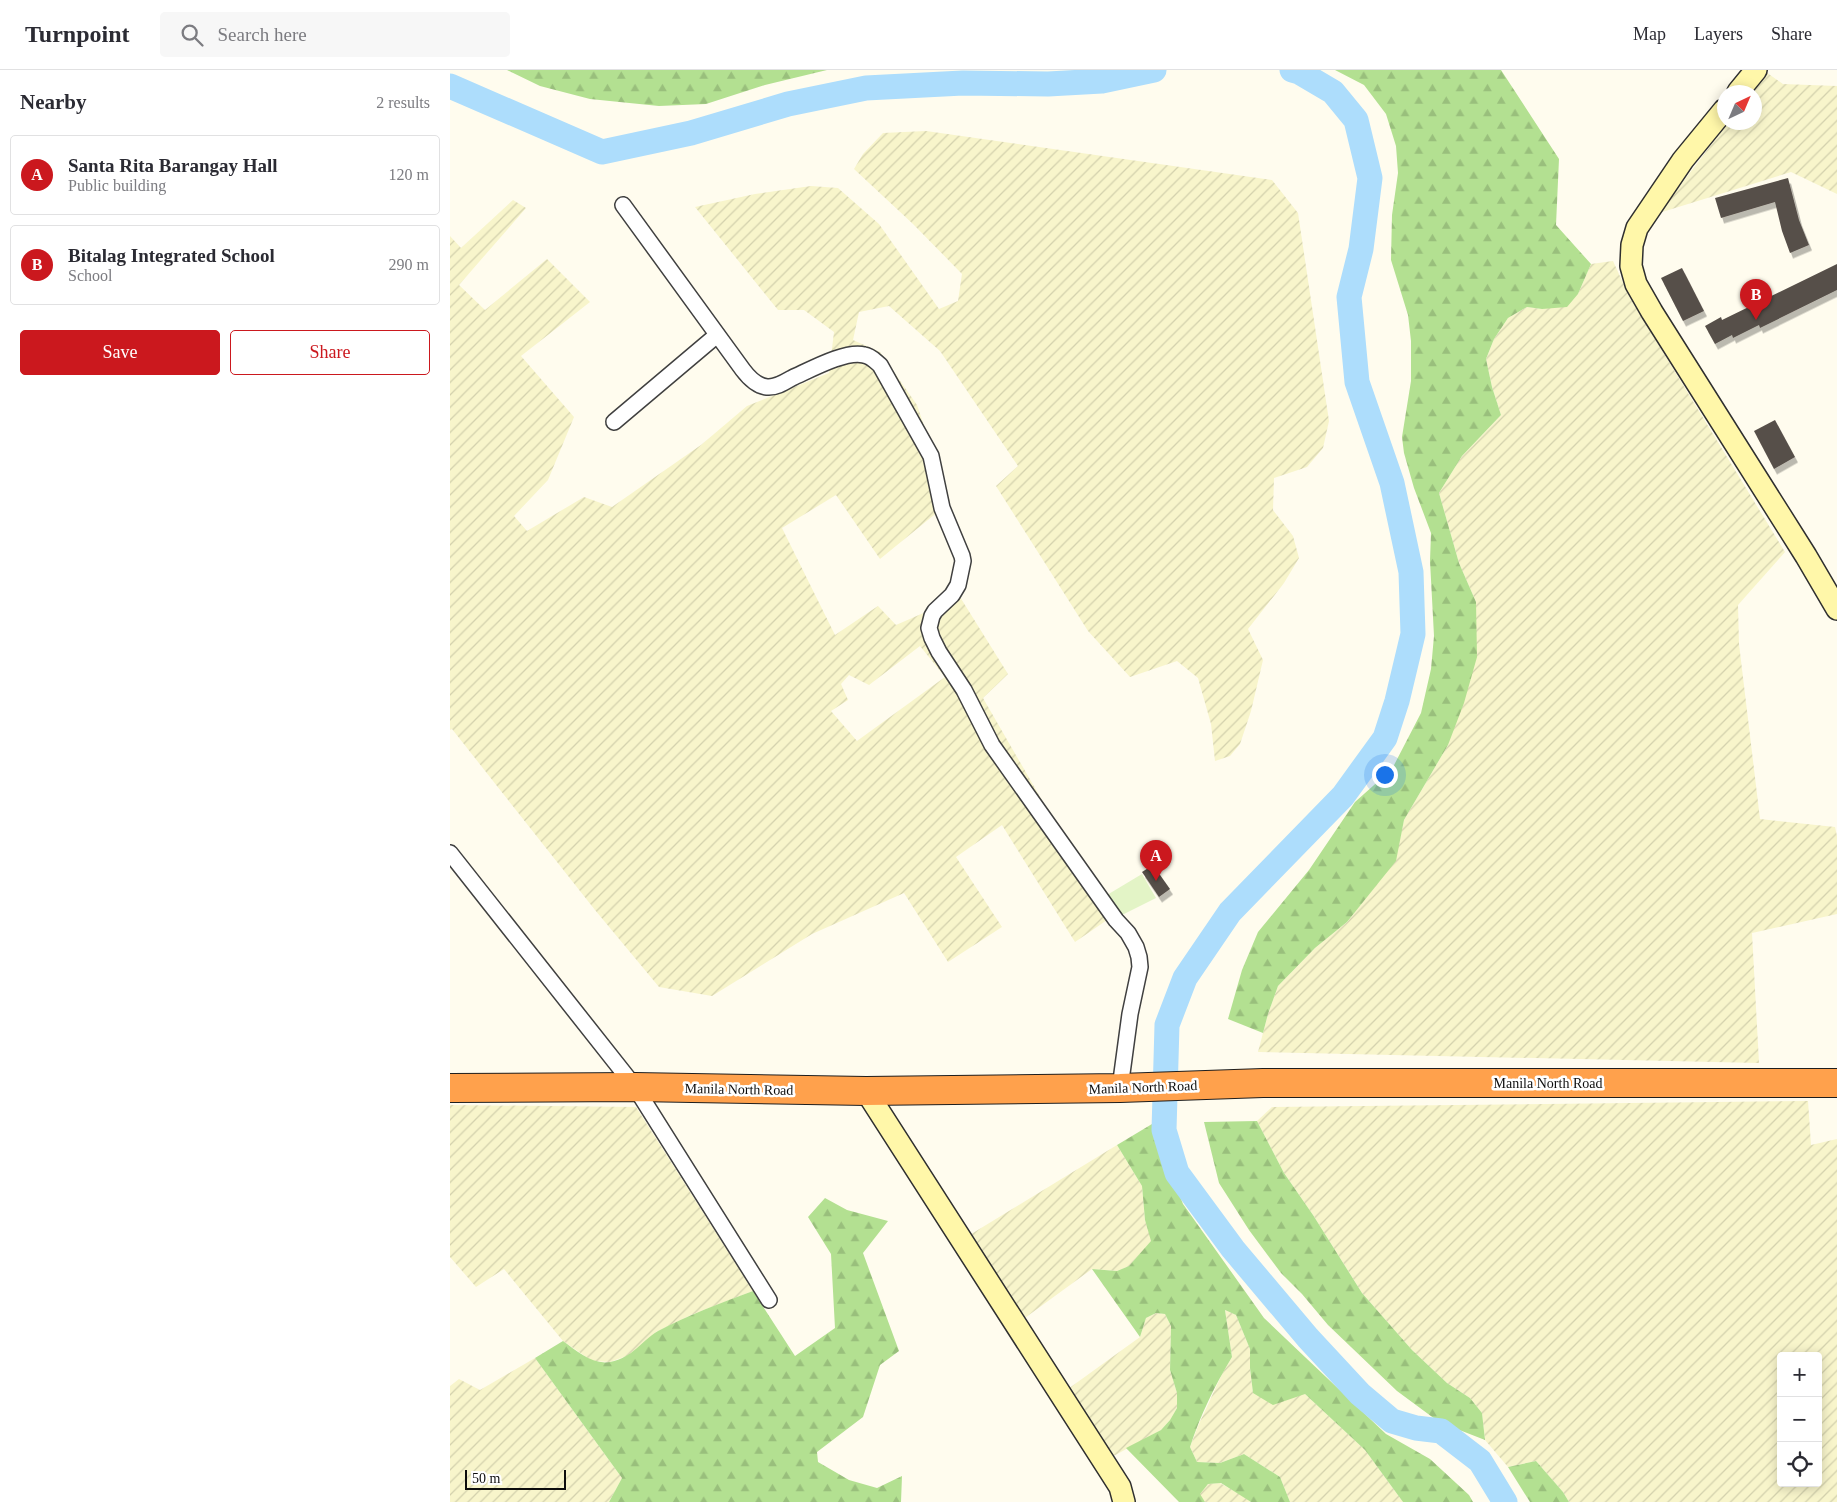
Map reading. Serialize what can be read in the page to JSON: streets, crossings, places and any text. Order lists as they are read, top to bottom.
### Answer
{
  "streets": {
    "highway": ["Manila North Road"]
  },
  "scale_bar": "50 m",
  "north": "top right",
  "page": {
    "header": "Turnpoint",
    "search": "Search here",
    "nav": ["Map", "Layers", "Share"],
    "heading": ["Nearby", "2 results"],
    "list": [
      {
        "mark": "A",
        "name": "Santa Rita Barangay Hall",
        "note": "Public building",
        "value": "120 m"
      },
      {
        "mark": "B",
        "name": "Bitalag Integrated School",
        "note": "School",
        "value": "290 m"
      }
    ],
    "pins": ["B", "A"],
    "buttons": ["Save", "Share"],
    "map_buttons": ["+", "−"],
    "scale": "50 m"
  }
}
